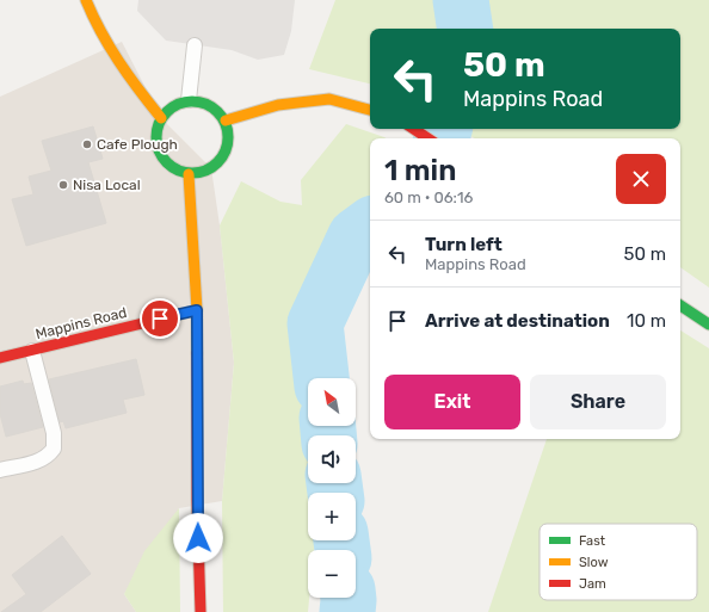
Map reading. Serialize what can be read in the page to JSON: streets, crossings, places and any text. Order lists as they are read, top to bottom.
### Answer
{
  "streets": {
    "main road": ["Mappins Road"]
  },
  "places": ["Cafe Plough", "Nisa Local"],
  "legend": ["Fast", "Slow", "Jam"],
  "north": "top left",
  "page": {
    "turn": ["50 m", "Mappins Road"],
    "heading": ["1 min", "60 m · 06:16"],
    "list": [
      {
        "name": "Turn left",
        "note": "Mappins Road",
        "value": "50 m"
      },
      {
        "name": "Arrive at destination",
        "value": "10 m"
      }
    ],
    "buttons": ["Exit", "Share"],
    "map_buttons": ["+", "−"]
  }
}
